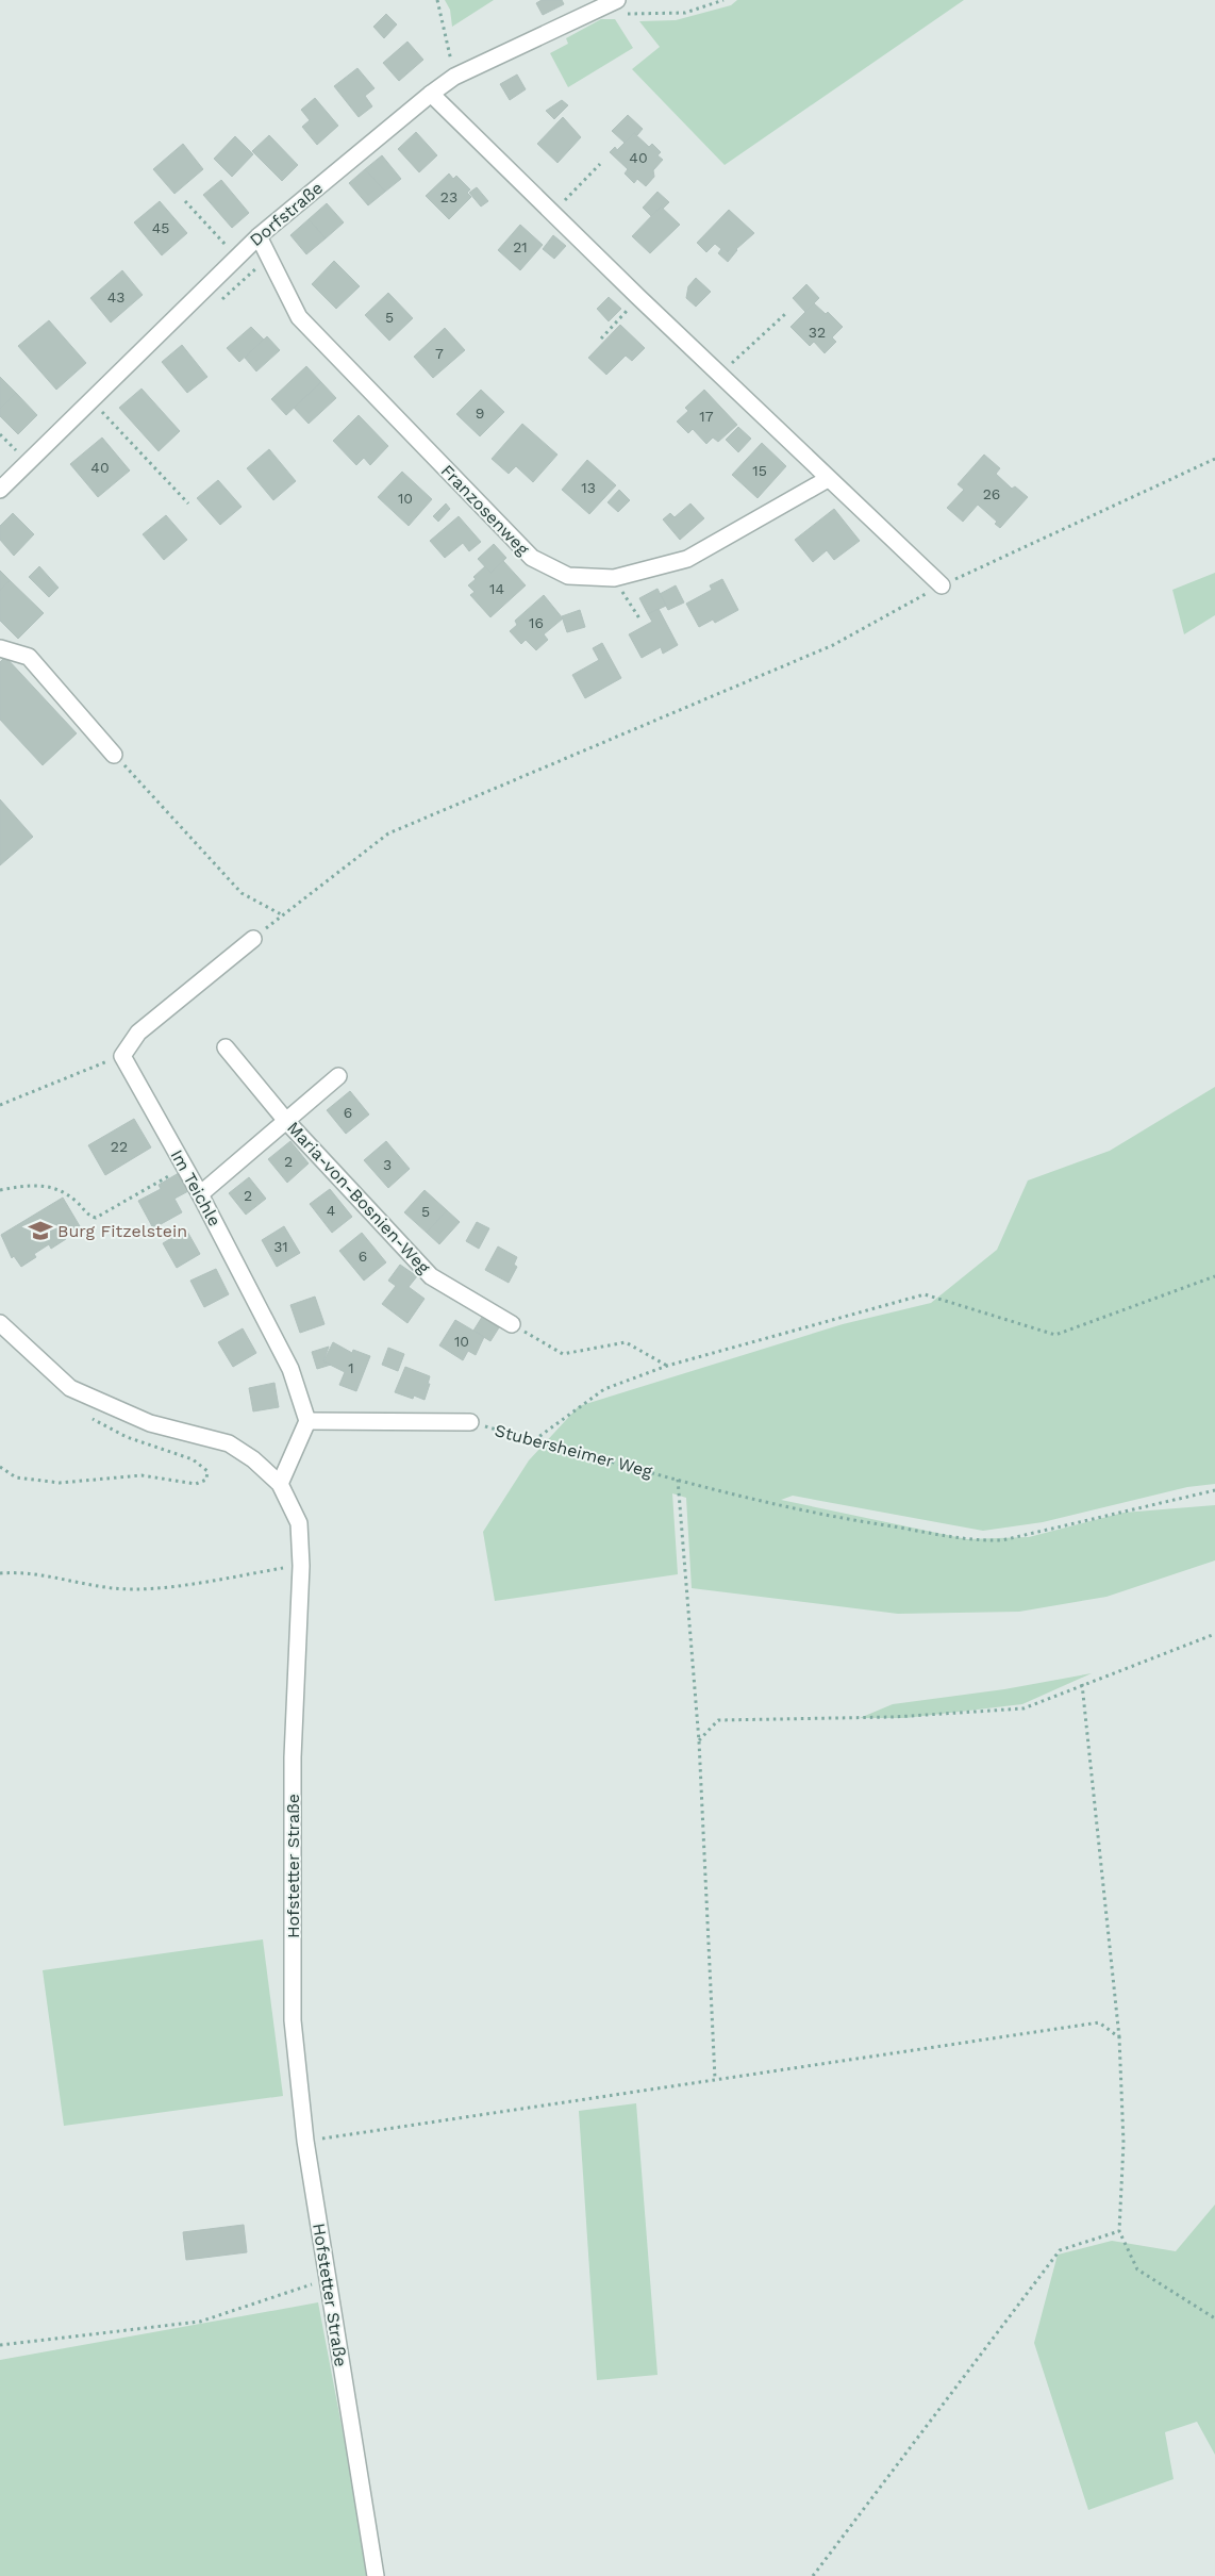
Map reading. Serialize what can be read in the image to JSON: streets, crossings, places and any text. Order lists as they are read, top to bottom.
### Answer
{
  "streets": {
    "street": [
      "Dorfstraße",
      "Franzosenweg",
      "Im Teichle",
      "Maria-von-Bosnien-Weg",
      "Stubersheimer Weg",
      "Hofstetter Straße"
    ]
  },
  "crossings": [
    ["Dorfstraße", "Franzosenweg"],
    ["Im Teichle", "Stubersheimer Weg"]
  ],
  "places": {
    "school or university": ["Burg Fitzelstein"]
  },
  "house_numbers": [
    "40",
    "23",
    "45",
    "21",
    "43",
    "5",
    "32",
    "7",
    "9",
    "17",
    "40",
    "15",
    "13",
    "26",
    "10",
    "14",
    "16",
    "6",
    "22",
    "2",
    "3",
    "2",
    "4",
    "5",
    "31",
    "6",
    "10",
    "1"
  ]
}
